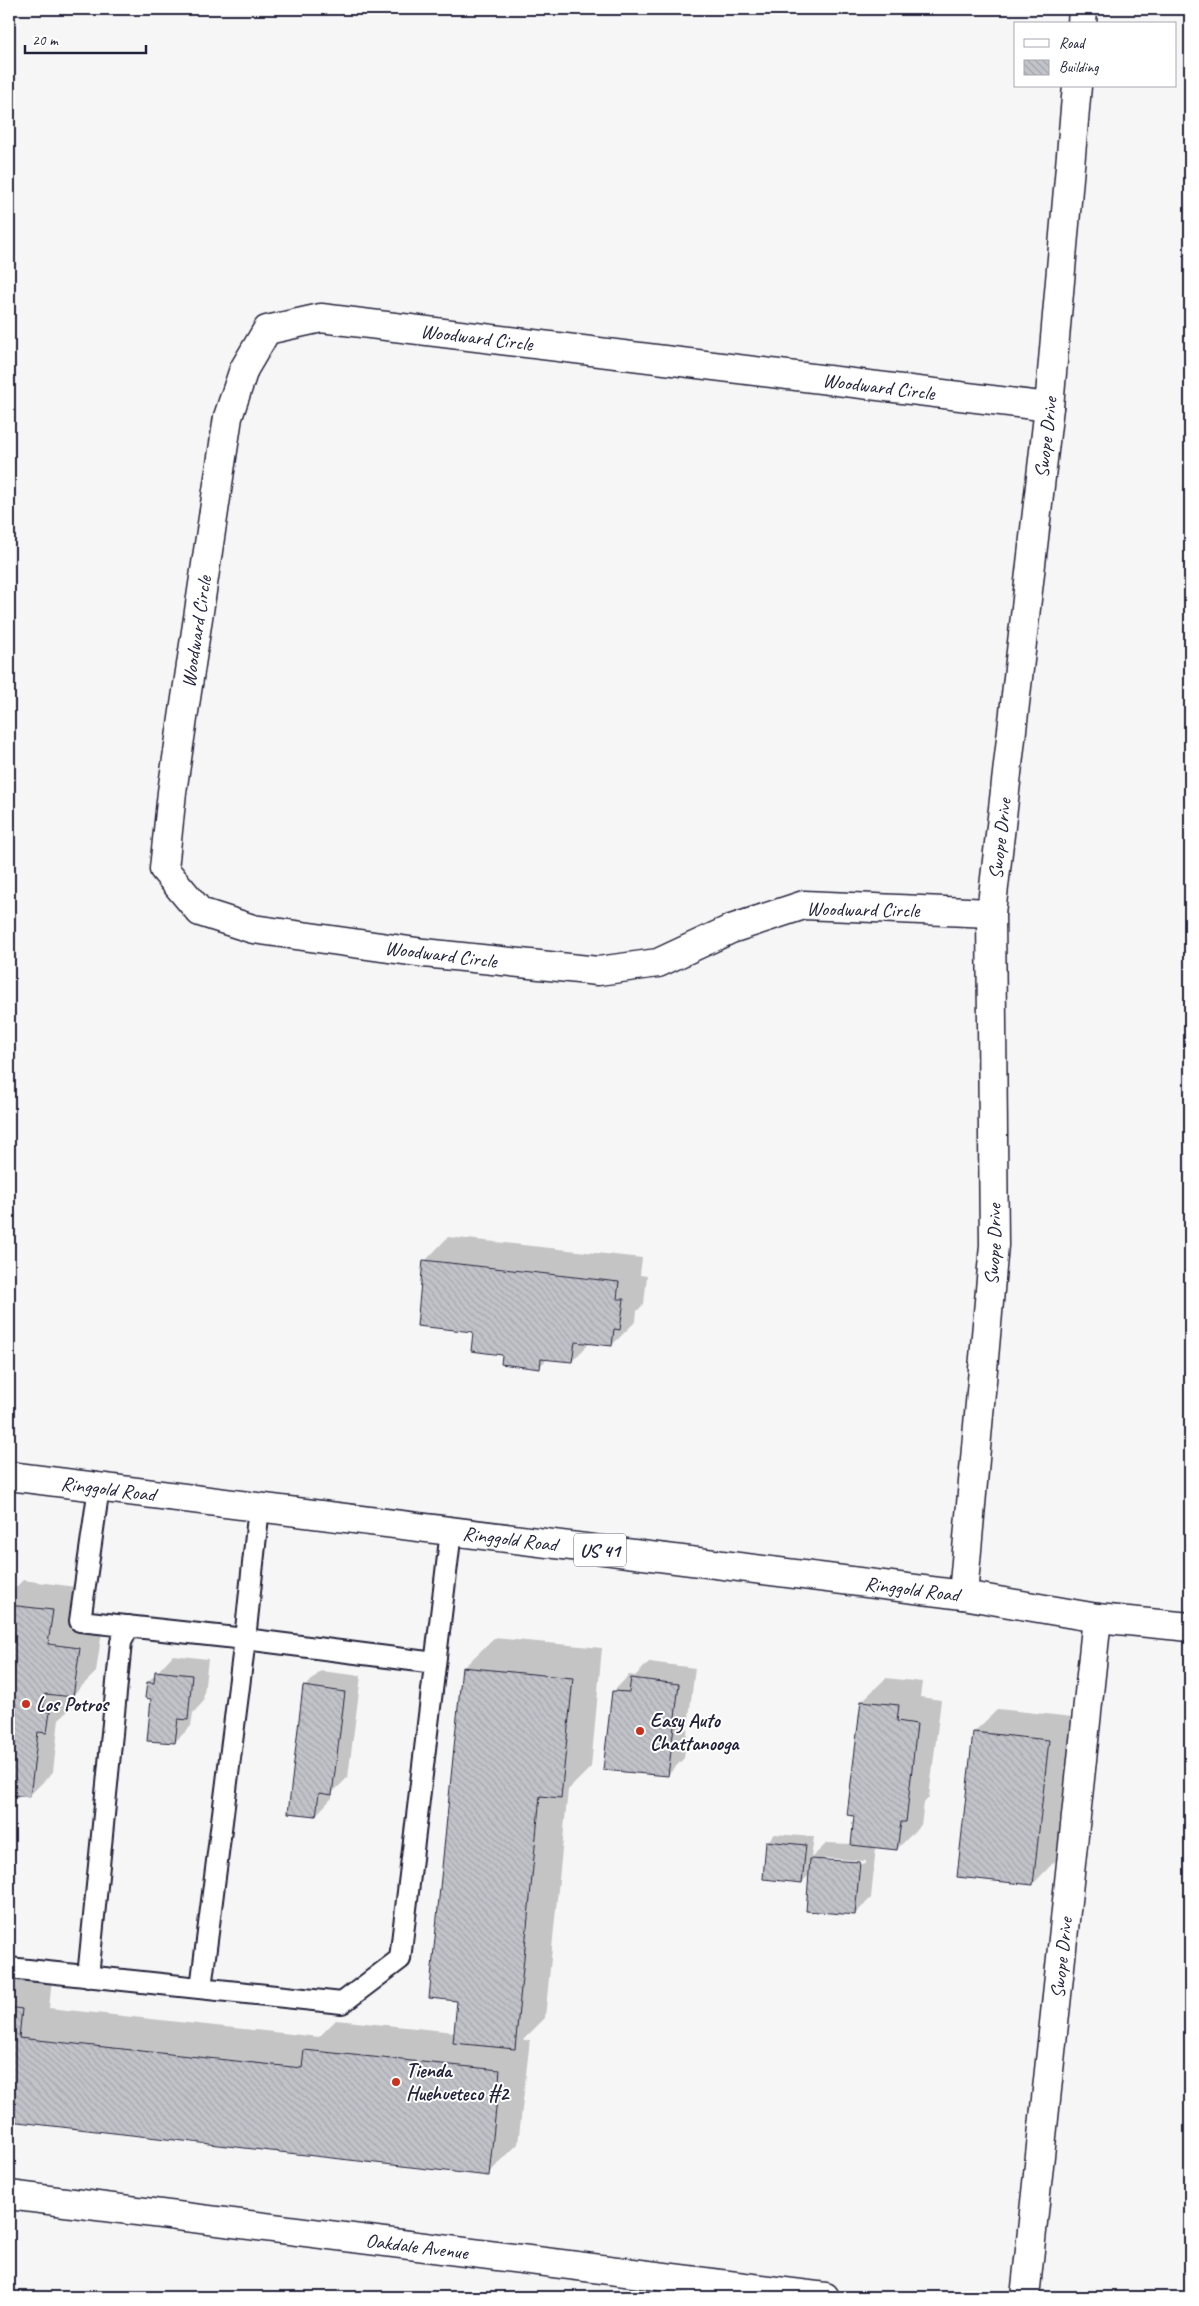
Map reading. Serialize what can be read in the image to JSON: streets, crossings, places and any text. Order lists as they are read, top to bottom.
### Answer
{
  "streets": {
    "street": [
      "Woodward Circle",
      "Swope Drive",
      "Ringgold Road",
      "US 41",
      "Oakdale Avenue"
    ]
  },
  "crossings": [
    ["Woodward Circle", "Swope Drive"],
    ["Swope Drive", "Ringgold Road"]
  ],
  "places": ["Los Potros", "Easy Auto Chattanooga", "Tienda Huehueteco #2"],
  "legend": ["Road", "Building"],
  "scale_bar": "20 m"
}
